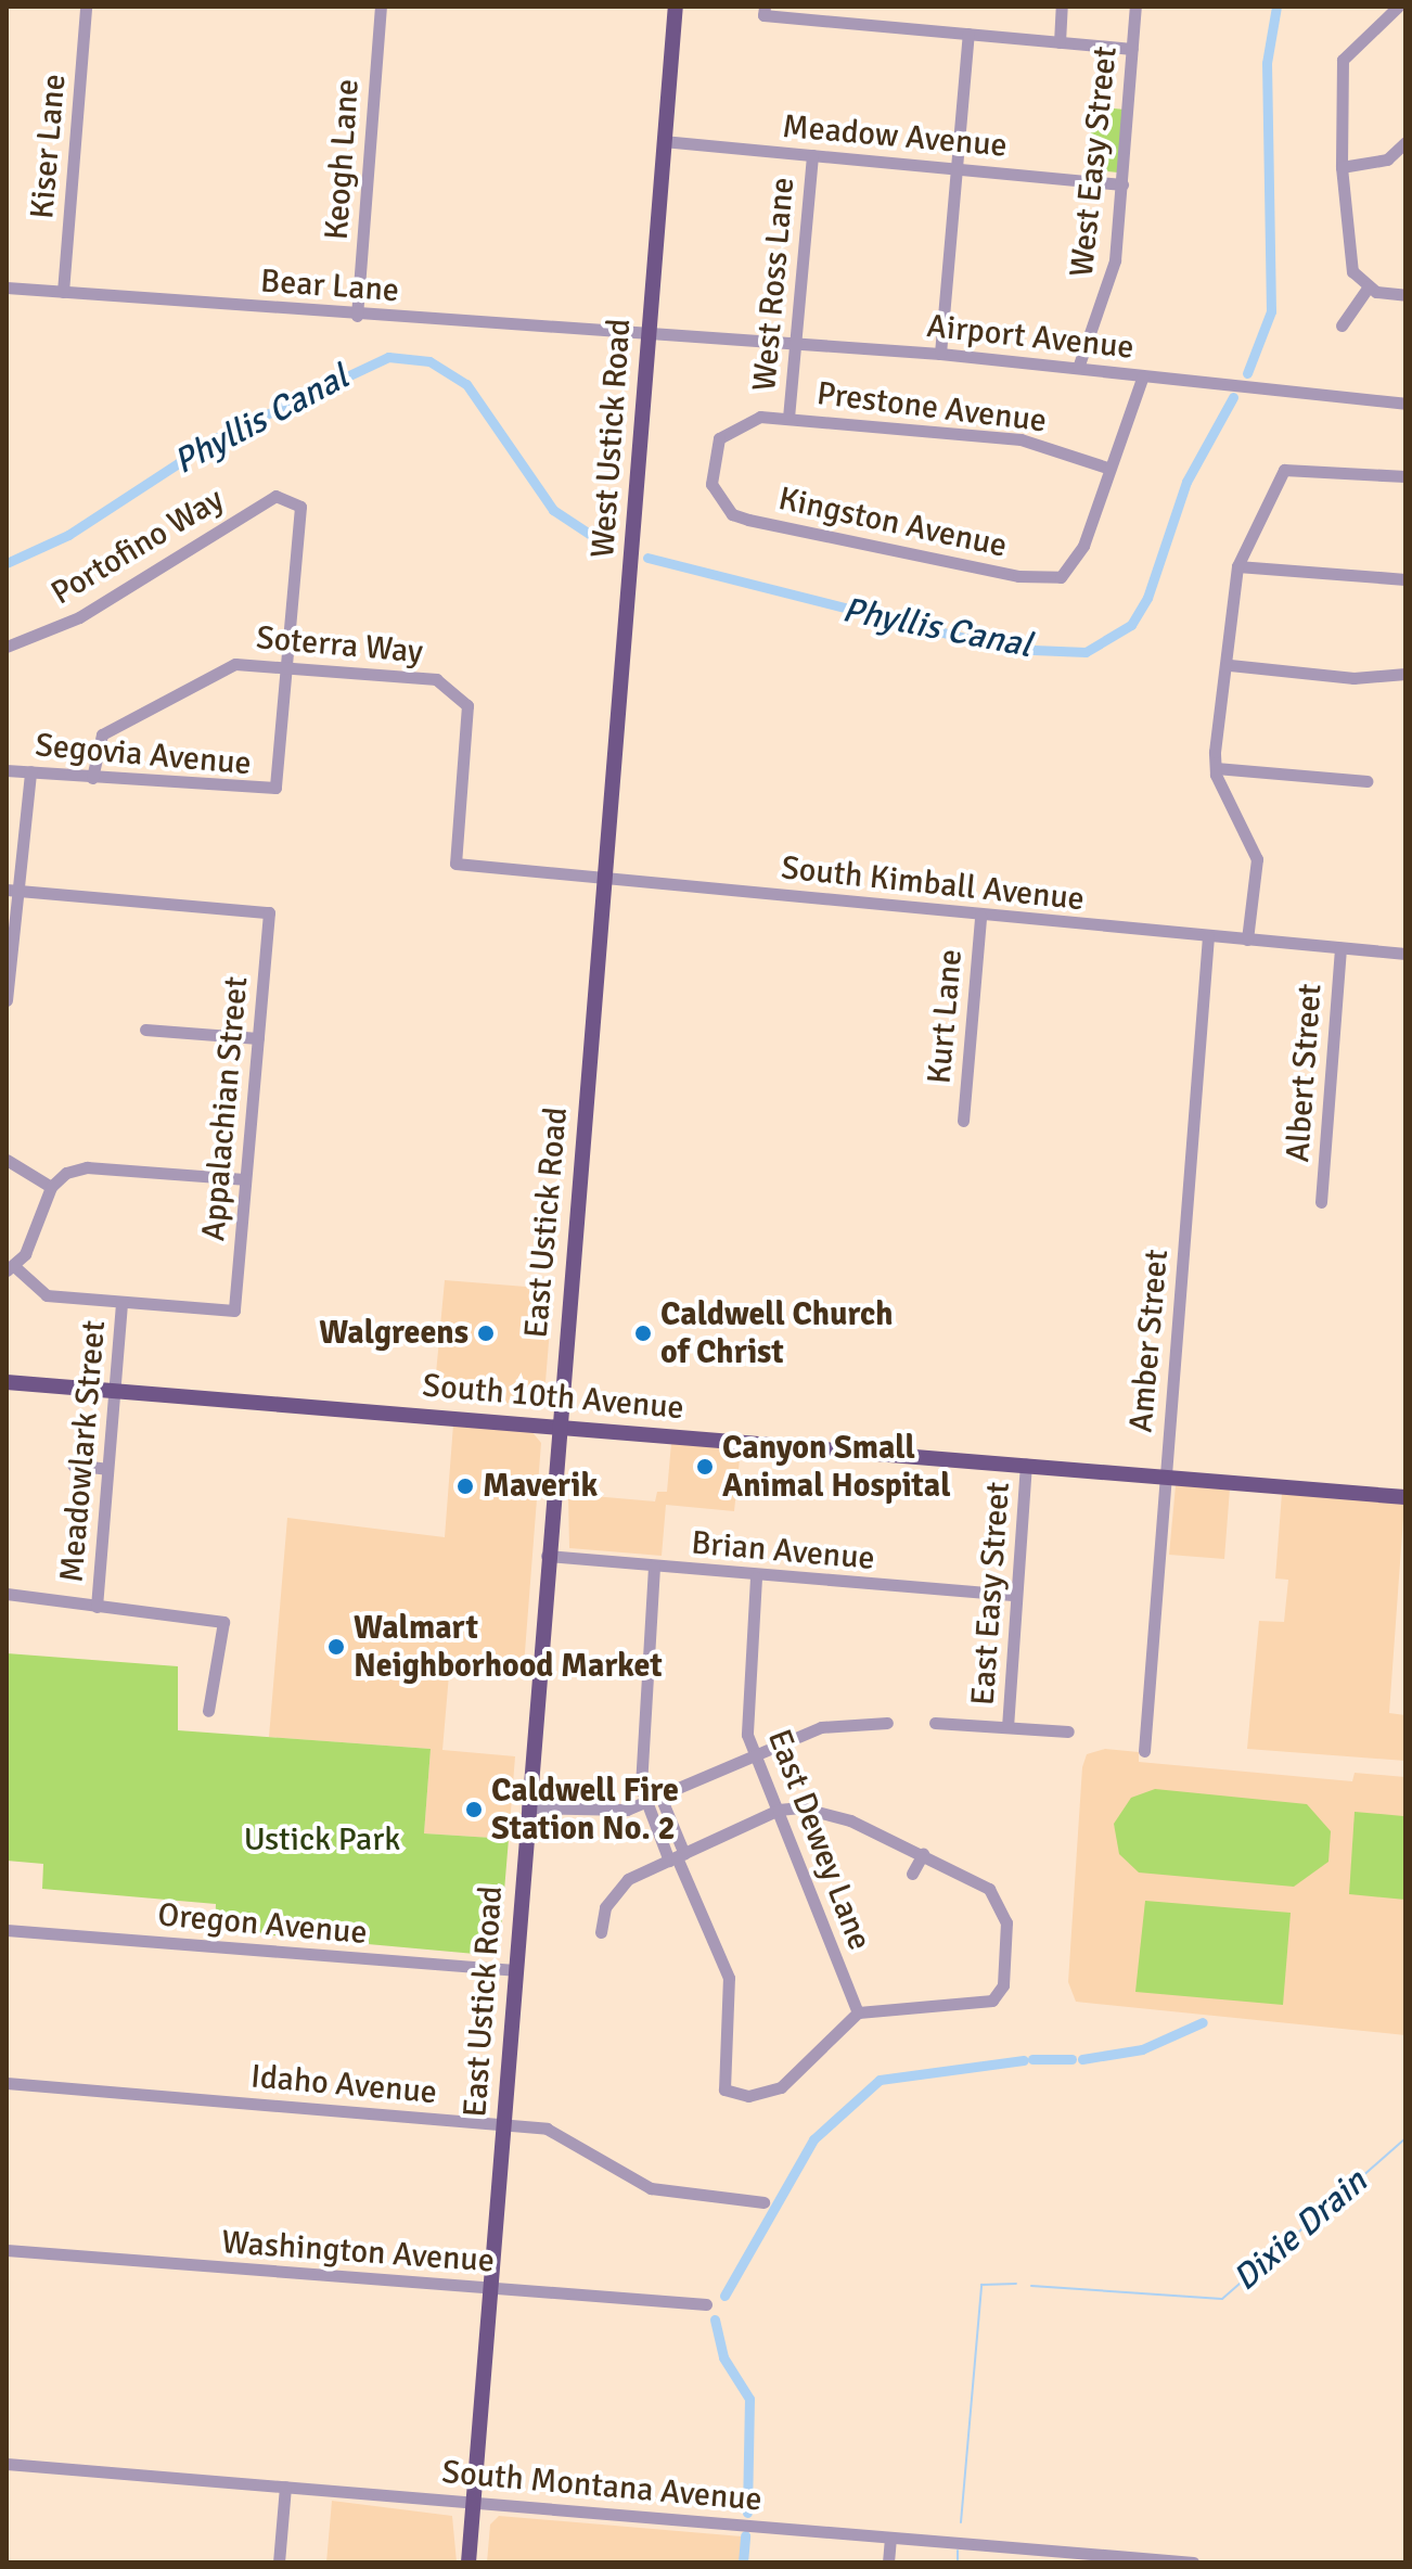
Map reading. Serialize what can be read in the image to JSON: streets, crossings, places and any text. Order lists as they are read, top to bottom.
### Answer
{
  "streets": {
    "main road": ["West Ustick Road", "East Ustick Road", "South 10th Avenue"],
    "street": [
      "Meadow Avenue",
      "Kiser Lane",
      "Keogh Lane",
      "West Easy Street",
      "West Ross Lane",
      "Bear Lane",
      "Airport Avenue",
      "Prestone Avenue",
      "Kingston Avenue",
      "Portofino Way",
      "Soterra Way",
      "Segovia Avenue",
      "South Kimball Avenue",
      "Kurt Lane",
      "Albert Street",
      "Appalachian Street",
      "Amber Street",
      "Meadowlark Street",
      "Brian Avenue",
      "East Easy Street",
      "East Dewey Lane",
      "Oregon Avenue",
      "Idaho Avenue",
      "Washington Avenue",
      "South Montana Avenue"
    ]
  },
  "crossings": [
    ["Meadow Avenue", "West Easy Street"],
    ["Meadow Avenue", "West Ross Lane"],
    ["Meadow Avenue", "West Ustick Road"],
    ["Kiser Lane", "Bear Lane"],
    ["Keogh Lane", "Bear Lane"],
    ["West Easy Street", "Airport Avenue"],
    ["West Ross Lane", "Airport Avenue"],
    ["West Ross Lane", "Prestone Avenue"],
    ["Bear Lane", "Airport Avenue"],
    ["Bear Lane", "West Ustick Road"],
    ["Airport Avenue", "West Ustick Road"],
    ["Prestone Avenue", "Kingston Avenue"],
    ["West Ustick Road", "South Kimball Avenue"],
    ["West Ustick Road", "East Ustick Road"],
    ["Portofino Way", "Soterra Way"],
    ["Portofino Way", "Segovia Avenue"],
    ["Soterra Way", "Segovia Avenue"],
    ["Soterra Way", "South Kimball Avenue"],
    ["South Kimball Avenue", "Kurt Lane"],
    ["South Kimball Avenue", "Albert Street"],
    ["South Kimball Avenue", "East Ustick Road"],
    ["South Kimball Avenue", "Amber Street"],
    ["Appalachian Street", "Meadowlark Street"],
    ["East Ustick Road", "South 10th Avenue"],
    ["East Ustick Road", "Brian Avenue"],
    ["East Ustick Road", "Oregon Avenue"],
    ["East Ustick Road", "Idaho Avenue"],
    ["East Ustick Road", "Washington Avenue"],
    ["East Ustick Road", "South Montana Avenue"],
    ["Amber Street", "South 10th Avenue"],
    ["South 10th Avenue", "Meadowlark Street"],
    ["South 10th Avenue", "East Easy Street"],
    ["Brian Avenue", "East Easy Street"],
    ["Brian Avenue", "East Dewey Lane"]
  ],
  "water": ["Phyllis Canal", "Dixie Drain"],
  "parks": ["Ustick Park"],
  "places": [
    "Walgreens",
    "Caldwell Church of Christ",
    "Canyon Small Animal Hospital",
    "Maverik",
    "Walmart Neighborhood Market",
    "Caldwell Fire Station No. 2"
  ]
}
